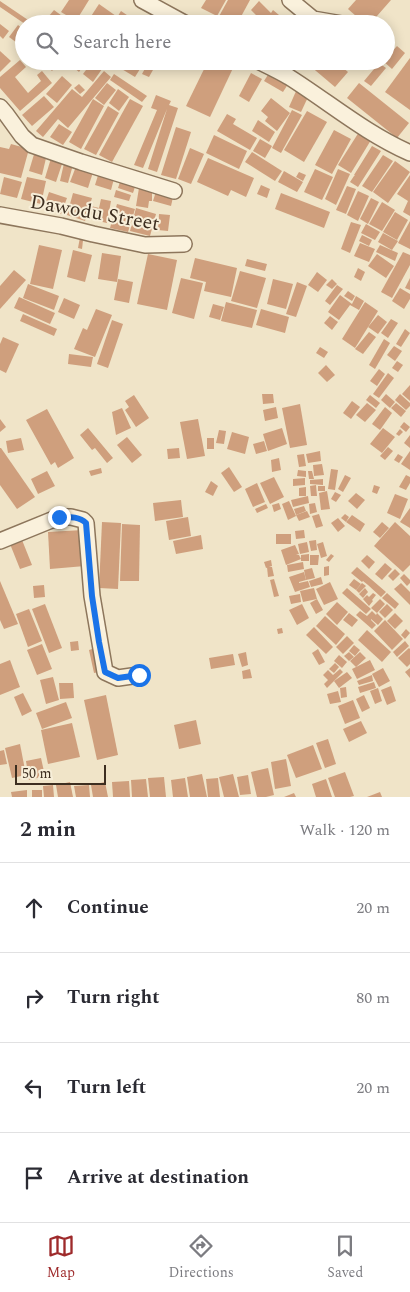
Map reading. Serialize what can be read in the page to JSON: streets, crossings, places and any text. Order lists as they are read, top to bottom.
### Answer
{
  "streets": {
    "street": ["Dawodu Street"]
  },
  "scale_bar": "50 m",
  "page": {
    "search": "Search here",
    "scale": "50 m",
    "heading": ["2 min", "Walk · 120 m"],
    "list": [
      ["Continue", "20 m"],
      ["Turn right", "80 m"],
      ["Turn left", "20 m"],
      "Arrive at destination"
    ],
    "nav": ["Map", "Directions", "Saved"]
  }
}
